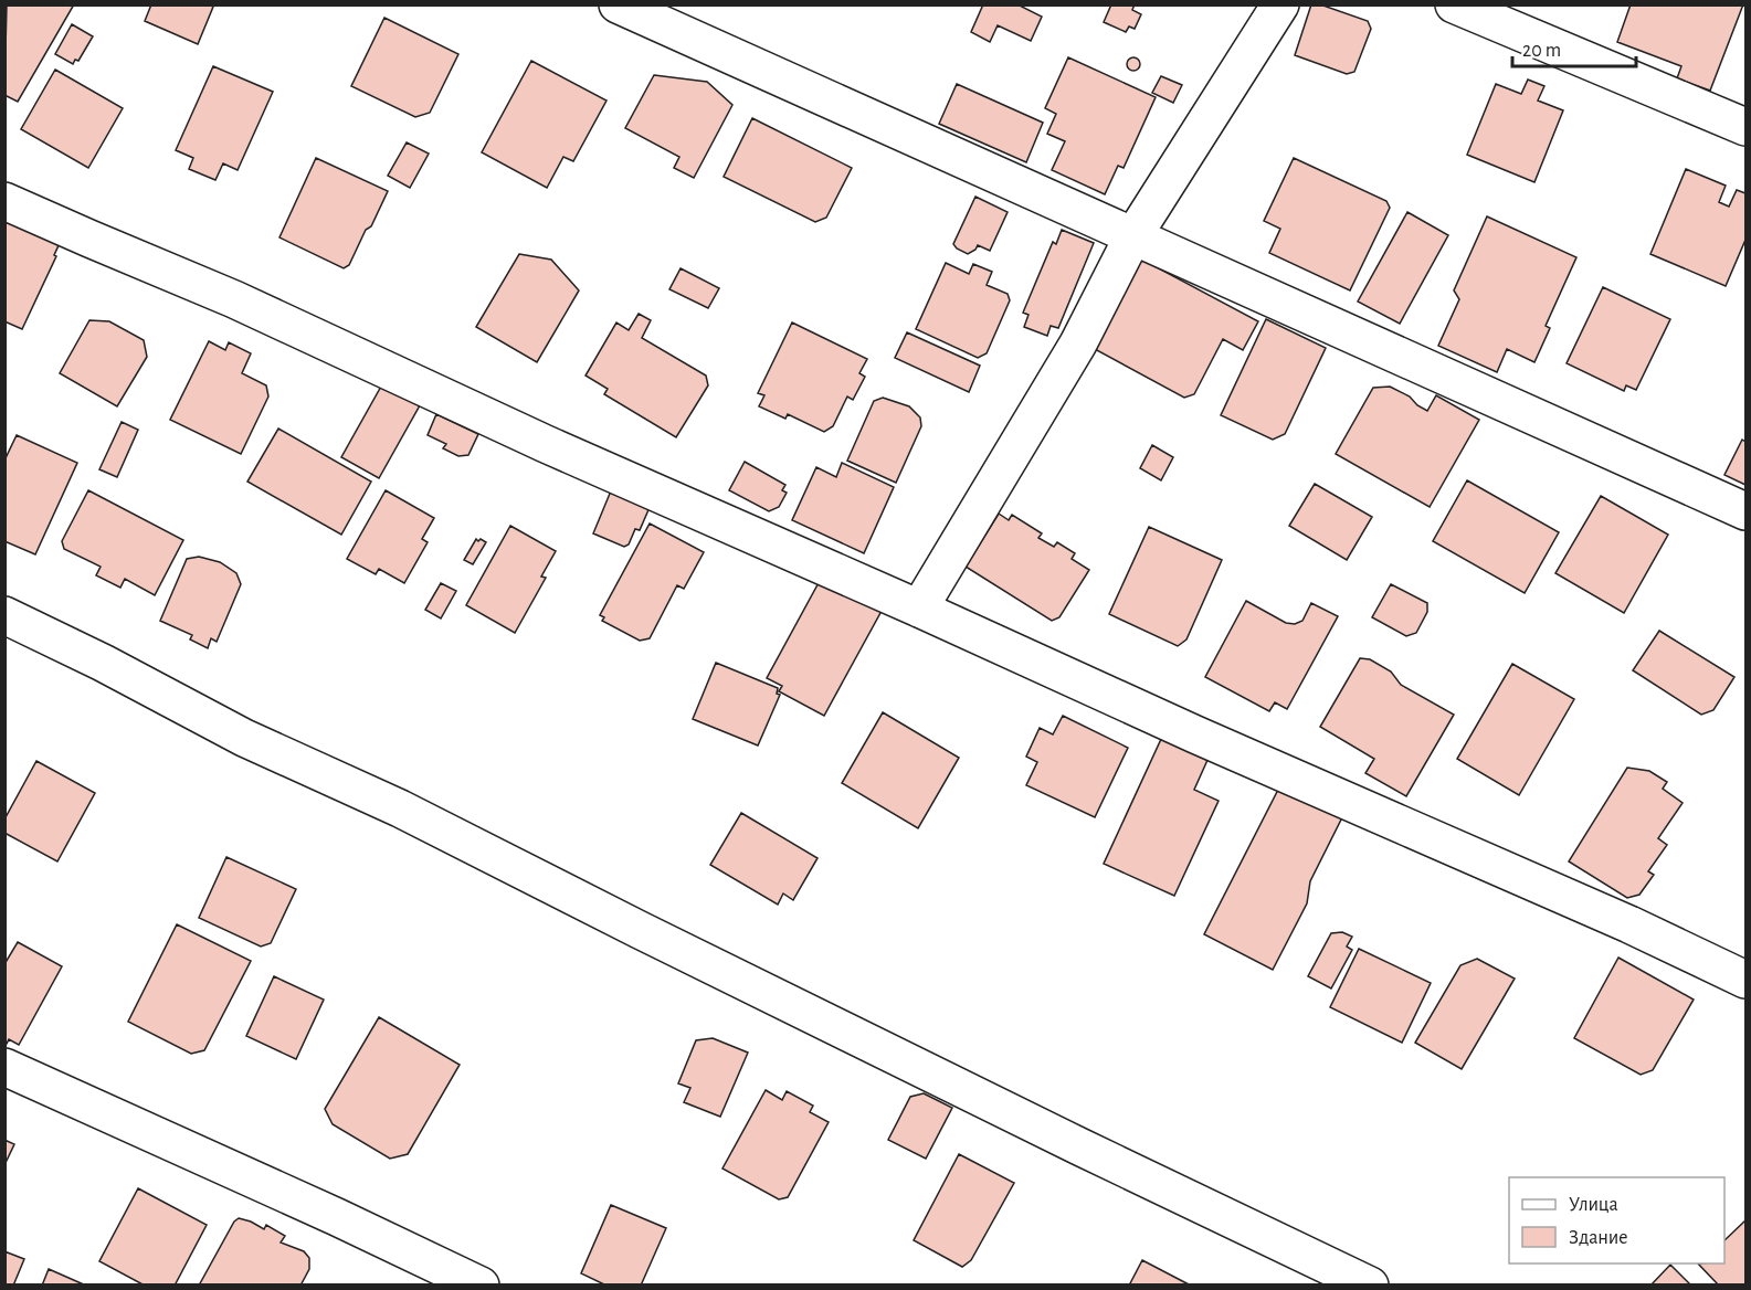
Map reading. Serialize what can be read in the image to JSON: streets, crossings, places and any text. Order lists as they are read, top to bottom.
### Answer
{
  "legend": ["Улица", "Здание"],
  "scale_bar": "20 m"
}
